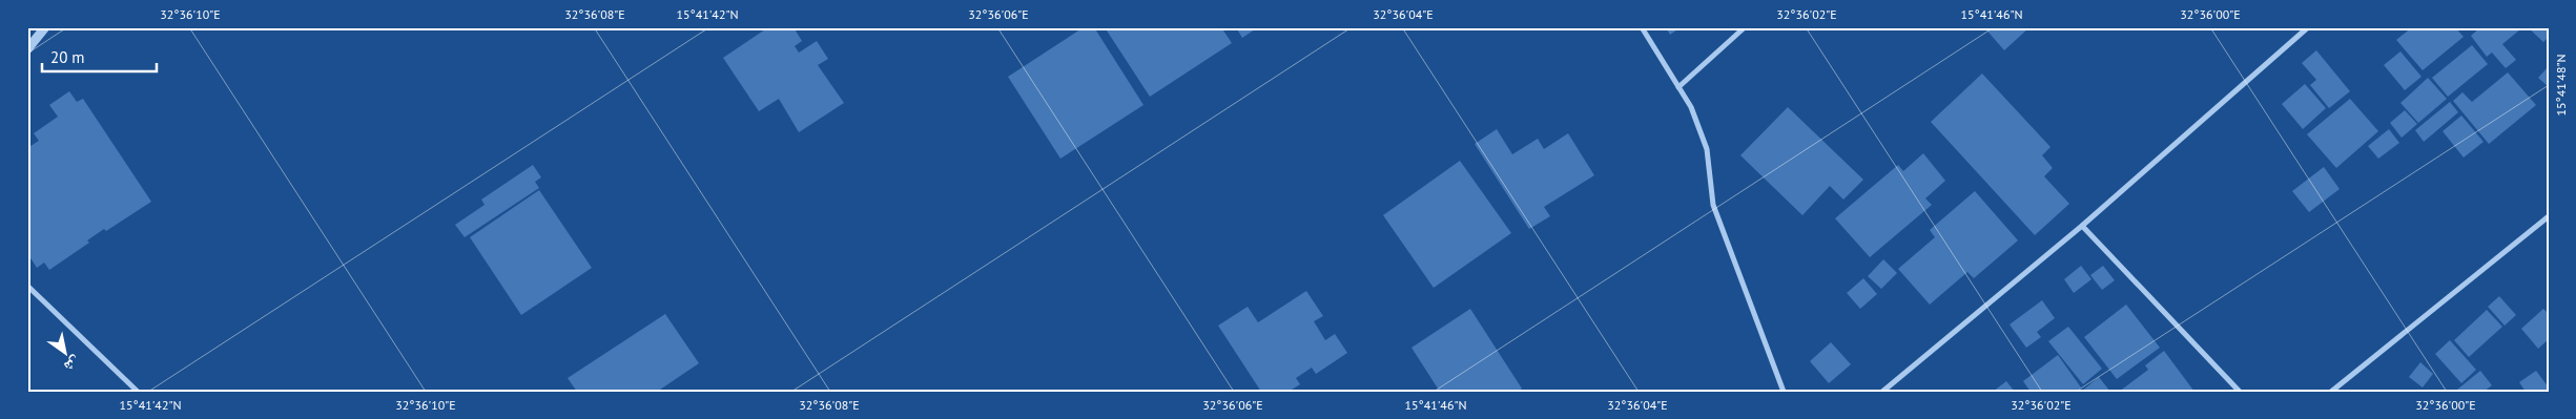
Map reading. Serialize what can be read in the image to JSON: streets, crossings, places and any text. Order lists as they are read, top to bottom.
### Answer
{
  "scale_bar": "20 m",
  "north": "bottom right",
  "coordinates": [
    "32°36'10\"E",
    "32°36'08\"E",
    "15°41'42\"N",
    "32°36'06\"E",
    "32°36'04\"E",
    "32°36'02\"E",
    "15°41'46\"N",
    "32°36'00\"E",
    "15°41'48\"N"
  ]
}
